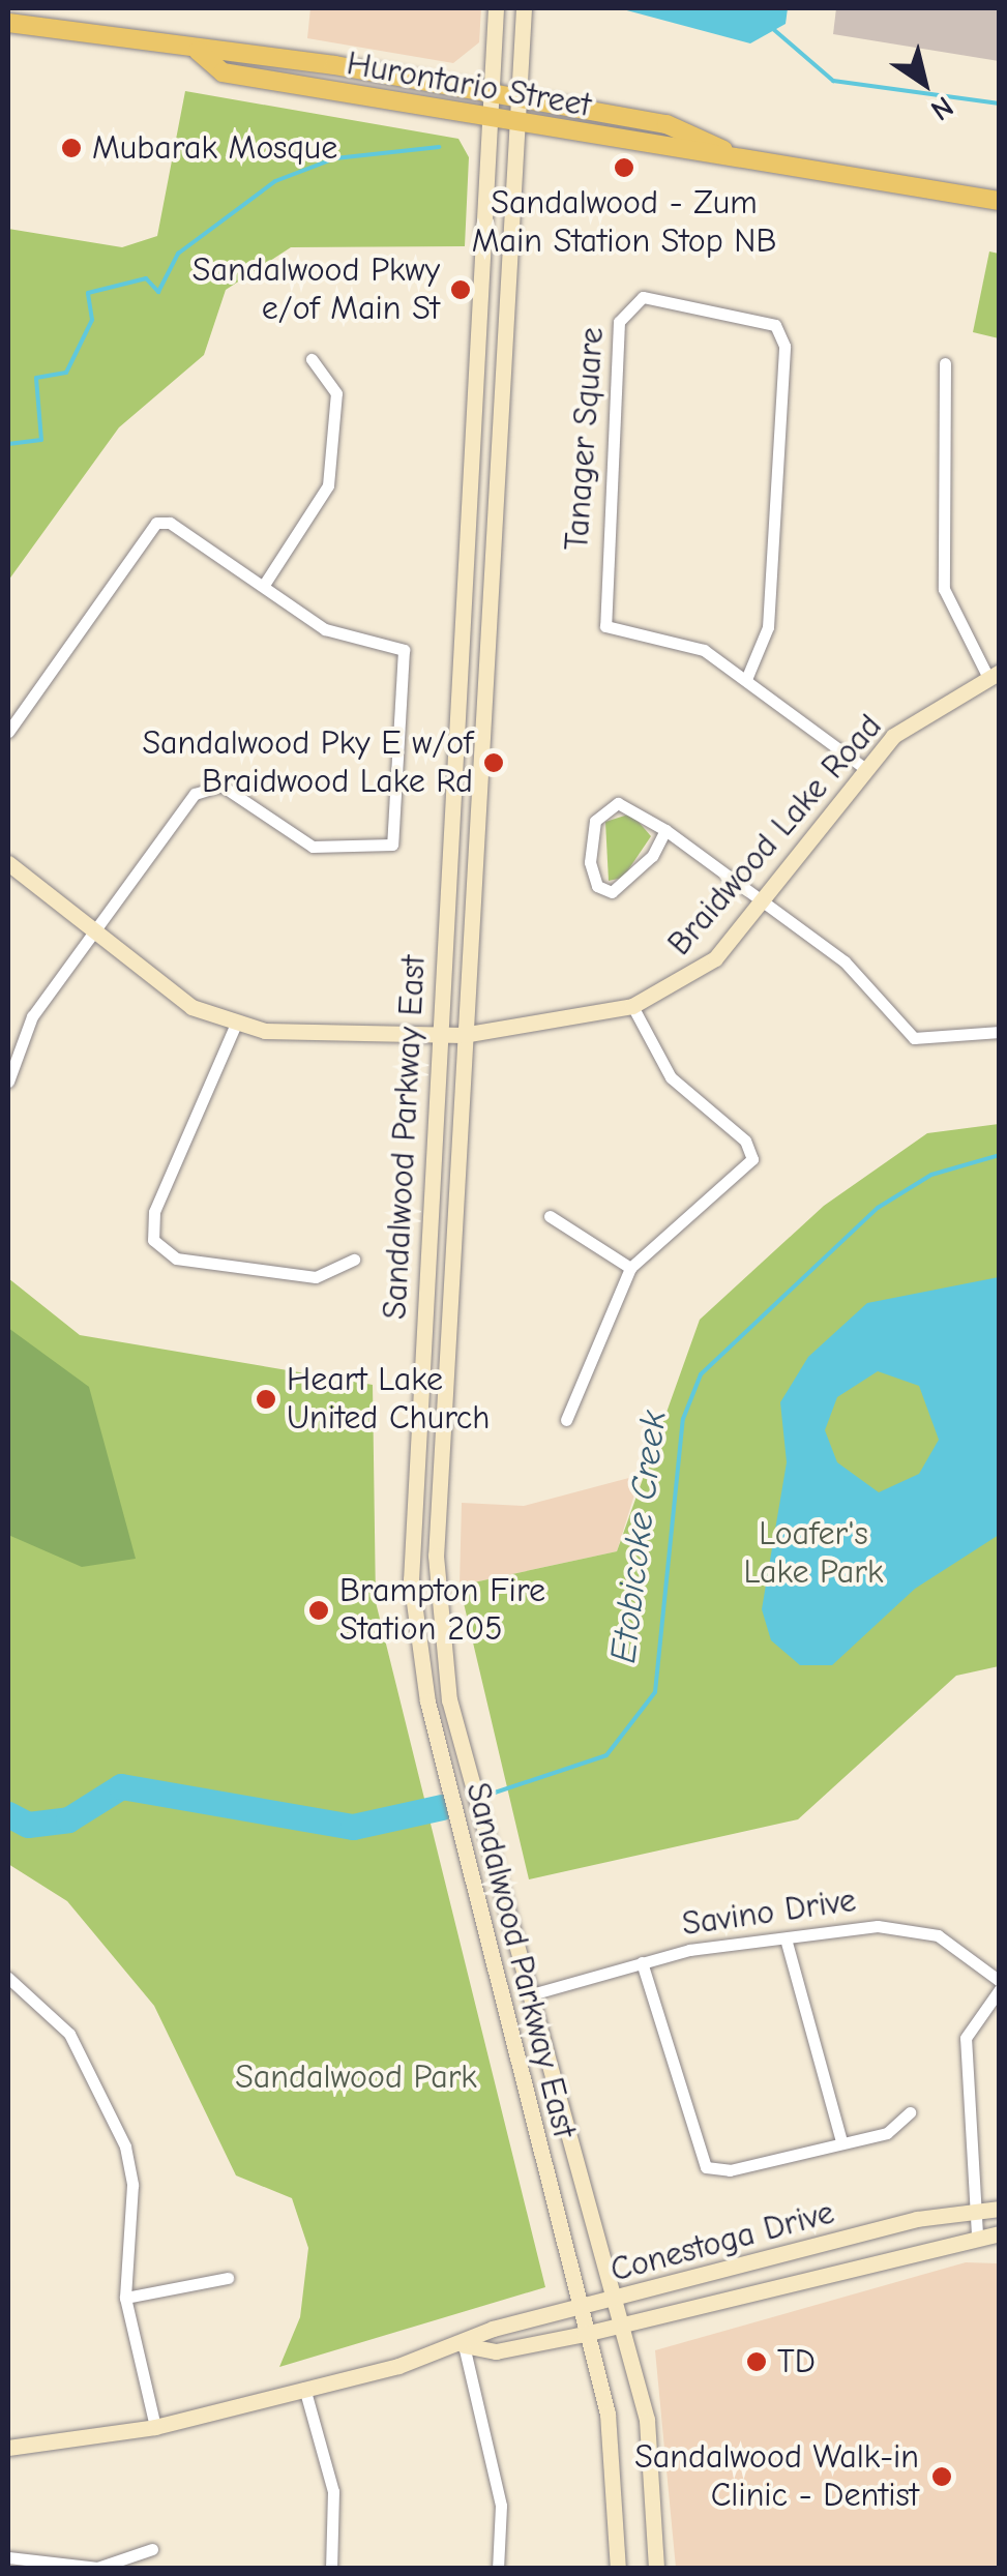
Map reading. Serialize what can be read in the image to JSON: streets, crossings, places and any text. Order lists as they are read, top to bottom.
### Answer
{
  "streets": {
    "main road": [
      "Hurontario Street",
      "Braidwood Lake Road",
      "Sandalwood Parkway East",
      "Conestoga Drive"
    ],
    "street": ["Tanager Square", "Savino Drive"]
  },
  "crossings": [
    ["Hurontario Street", "Sandalwood Parkway East"],
    ["Tanager Square", "Braidwood Lake Road"],
    ["Braidwood Lake Road", "Sandalwood Parkway East"],
    ["Sandalwood Parkway East", "Savino Drive"],
    ["Sandalwood Parkway East", "Conestoga Drive"]
  ],
  "water": ["Etobicoke Creek"],
  "parks": ["Loafer's Lake Park", "Sandalwood Park"],
  "places": [
    "Mubarak Mosque",
    "Sandalwood - Zum Main Station Stop NB",
    "Sandalwood Pkwy e/of Main St",
    "Sandalwood Pky E w/of Braidwood Lake Rd",
    "Heart Lake United Church",
    "Brampton Fire Station 205",
    "TD",
    "Sandalwood Walk-in Clinic - Dentist"
  ],
  "north": "bottom right"
}
